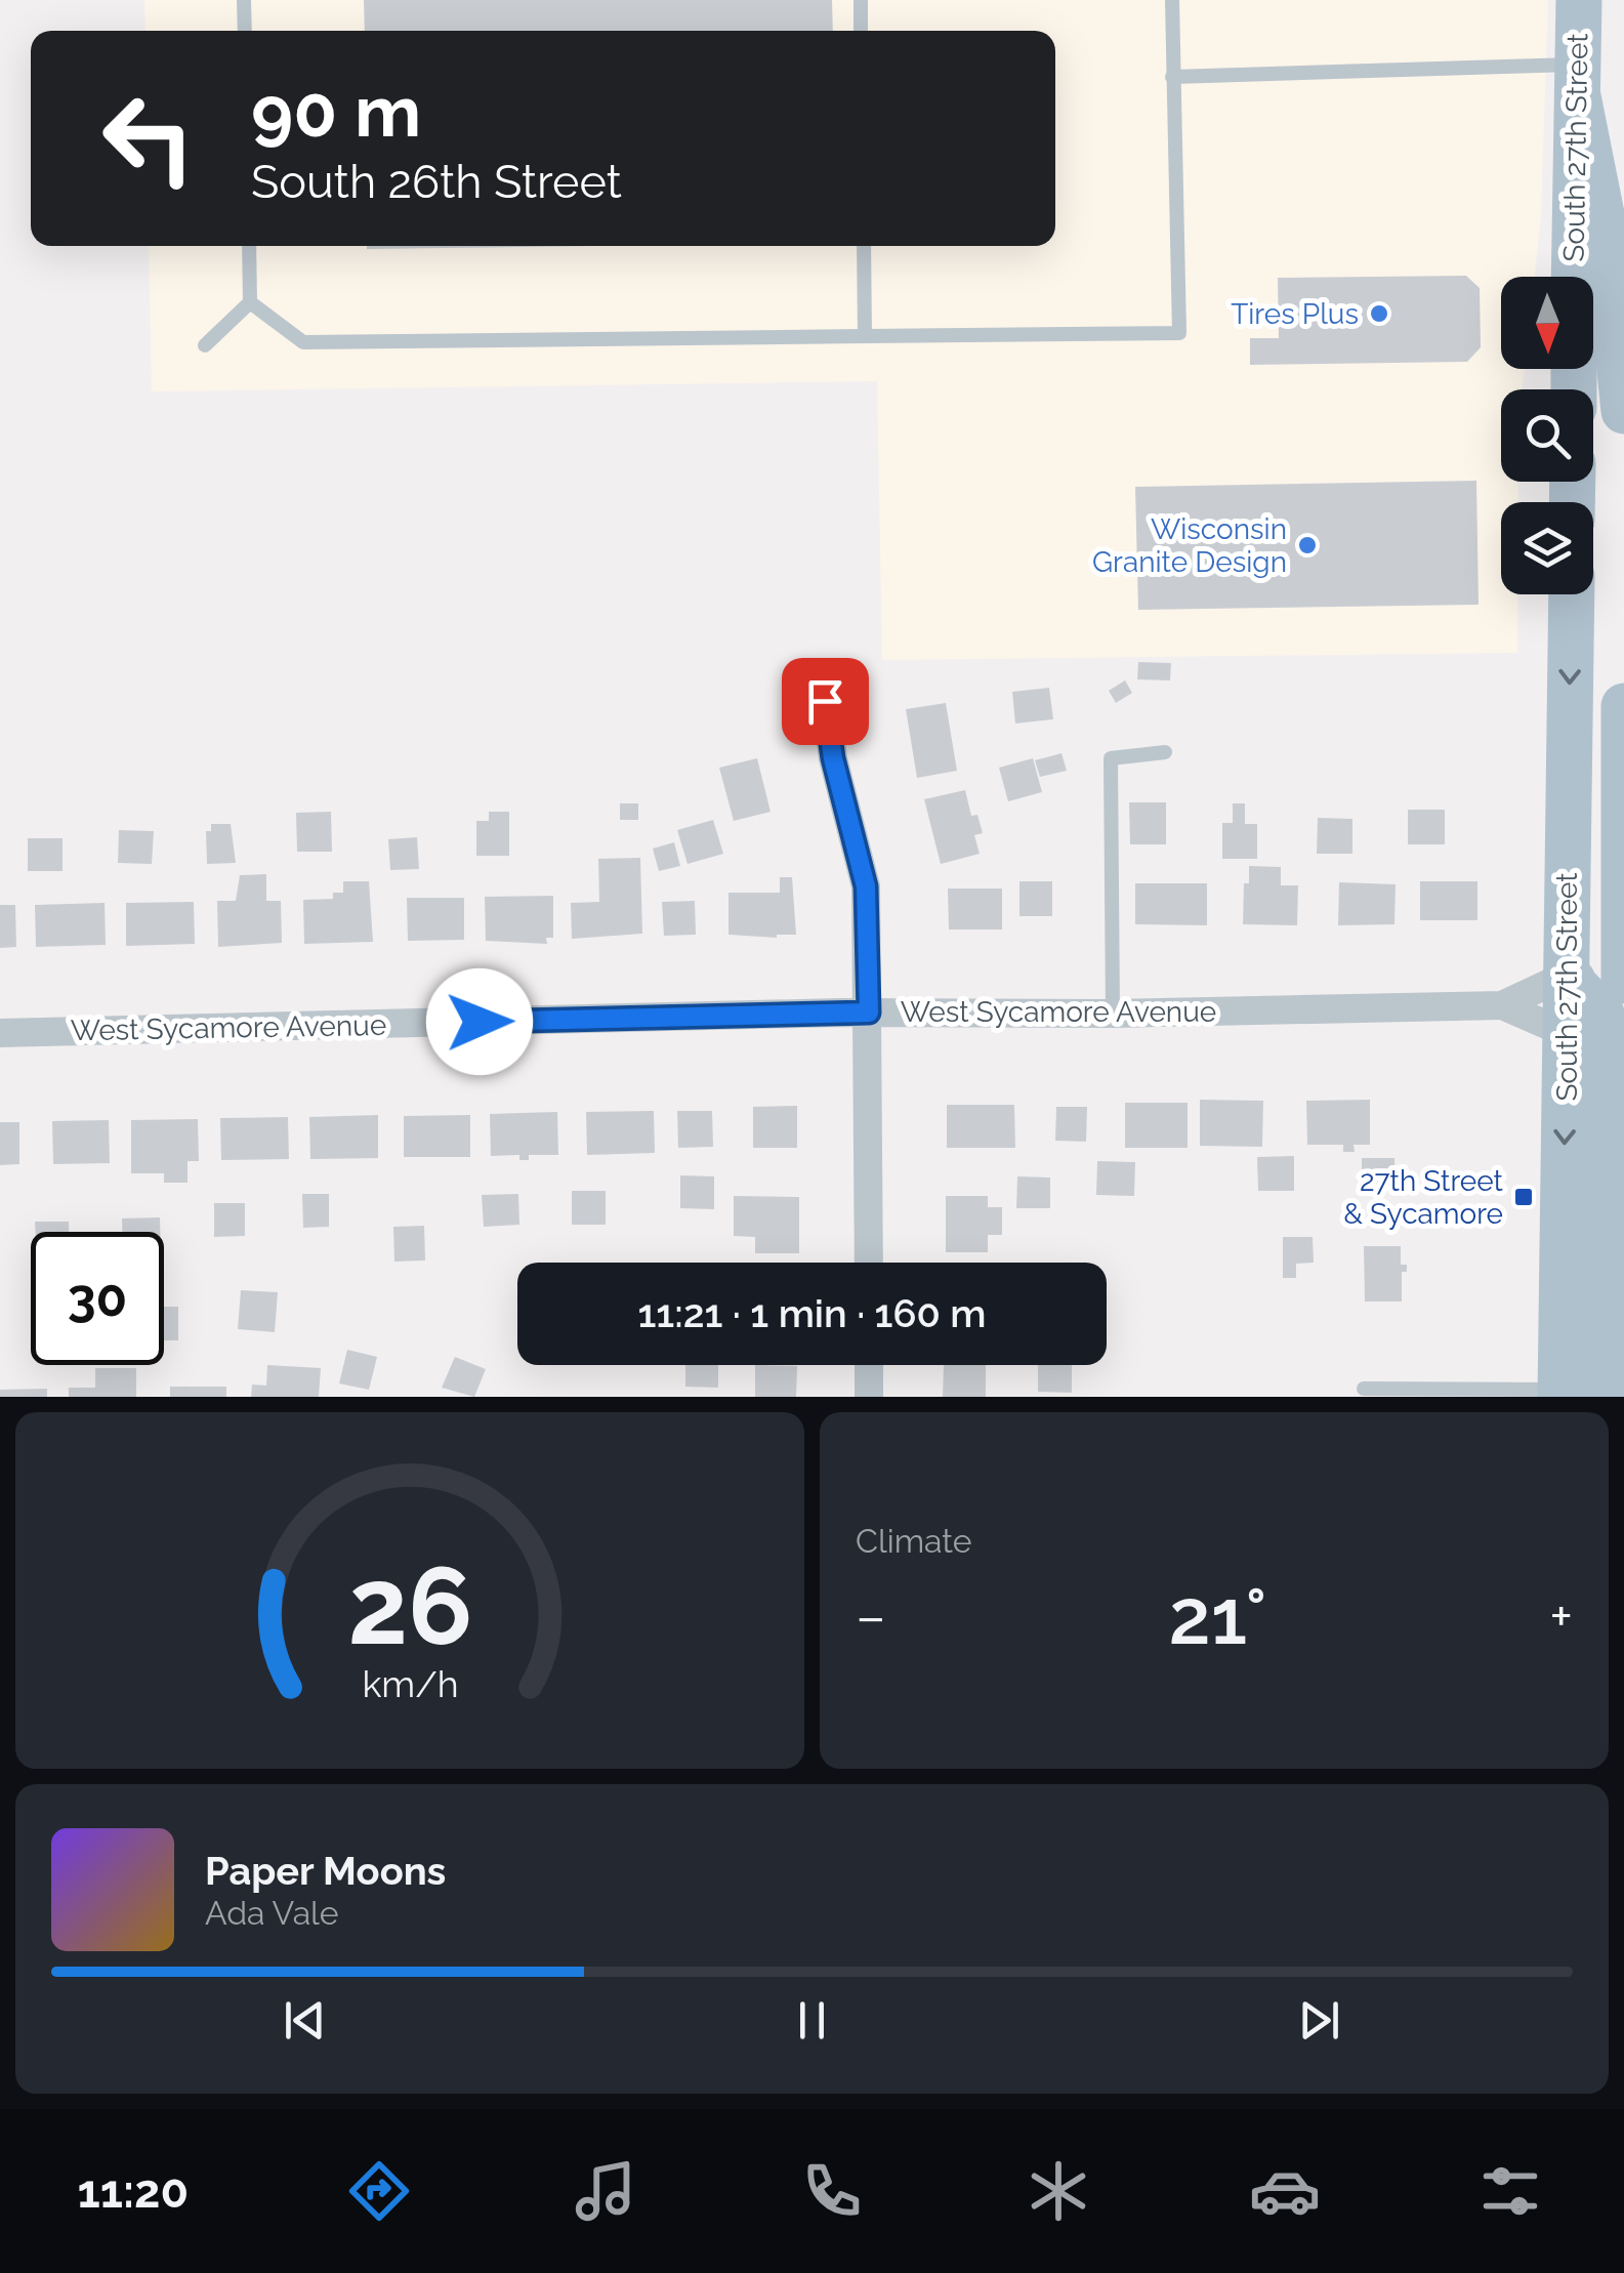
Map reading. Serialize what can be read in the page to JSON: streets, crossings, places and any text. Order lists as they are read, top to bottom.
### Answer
{
  "streets": {
    "main road": ["South 27th Street"],
    "street": ["West Sycamore Avenue"]
  },
  "crossings": [
    ["South 27th Street", "West Sycamore Avenue"]
  ],
  "places": {
    "other": ["Tires Plus", "Wisconsin Granite Design"],
    "transit": ["27th Street & Sycamore"]
  },
  "north": "bottom",
  "page": {
    "turn": ["90 m", "South 26th Street"],
    "limit": "30",
    "trip": "11:21 · 1 min · 160 m",
    "tile": "Climate",
    "heat": ["−", "21°", "+"],
    "song": ["Paper Moons", "Ada Vale"],
    "tabs": "11:20",
    "gauge": ["26", "km/h"]
  }
}
